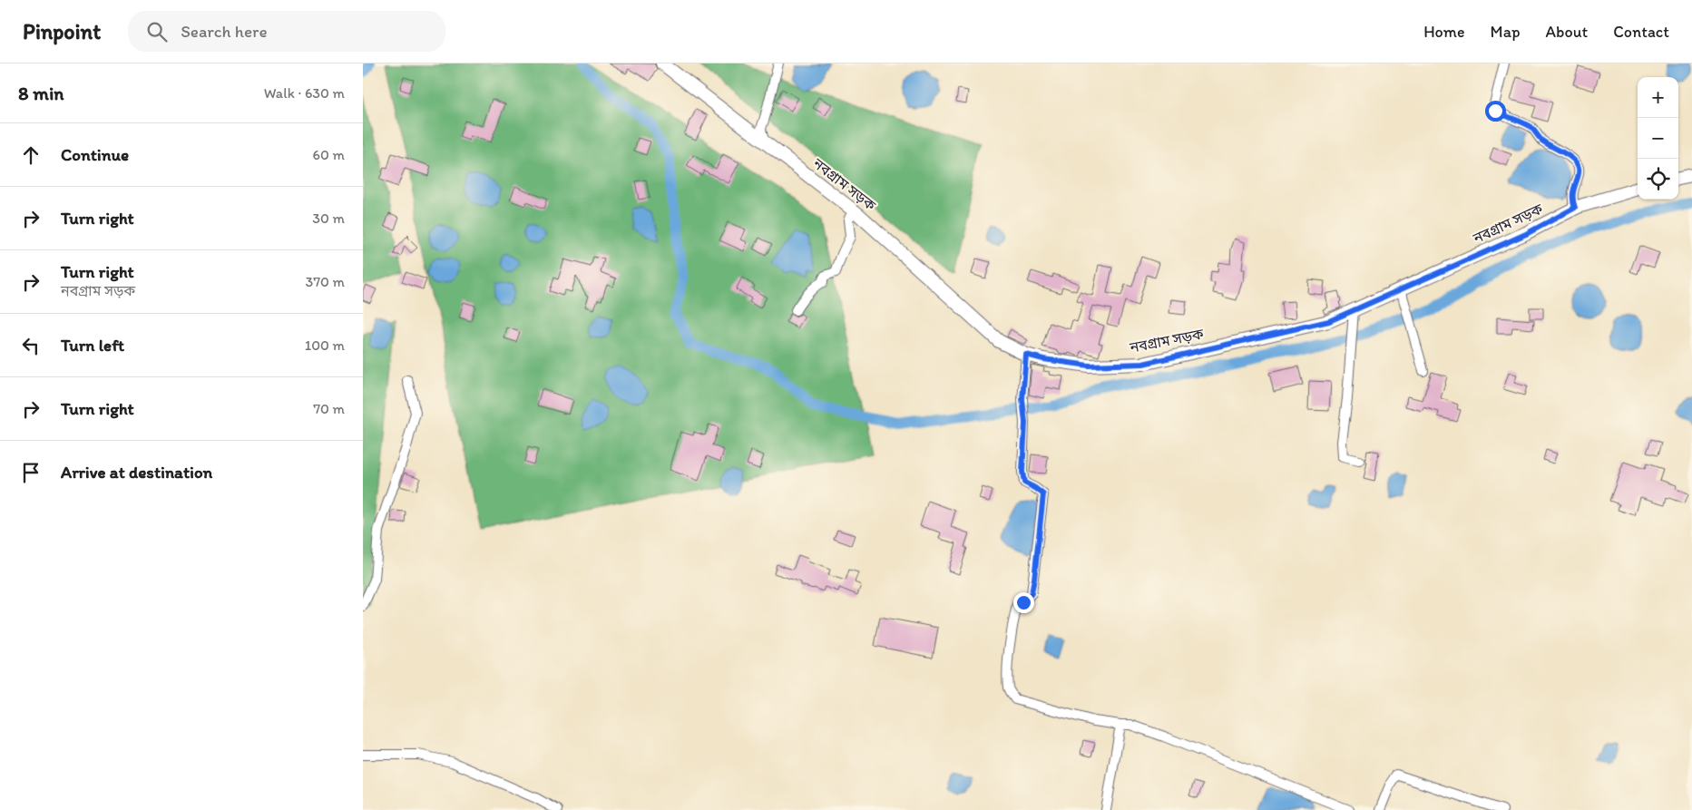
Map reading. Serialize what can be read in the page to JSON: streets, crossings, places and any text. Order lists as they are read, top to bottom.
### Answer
{
  "streets": {
    "main road": ["নবগ্রাম সড়ক"]
  },
  "page": {
    "header": "Pinpoint",
    "search": "Search here",
    "nav": [
      "Home",
      "Map",
      "About",
      "Contact"
    ],
    "heading": ["8 min", "Walk · 630 m"],
    "map_buttons": ["+", "−"],
    "list": [
      ["Continue", "60 m"],
      ["Turn right", "30 m"],
      ["Turn right", "নবগ্রাম সড়ক", "370 m"],
      ["Turn left", "100 m"],
      ["Turn right", "70 m"],
      "Arrive at destination"
    ]
  }
}
